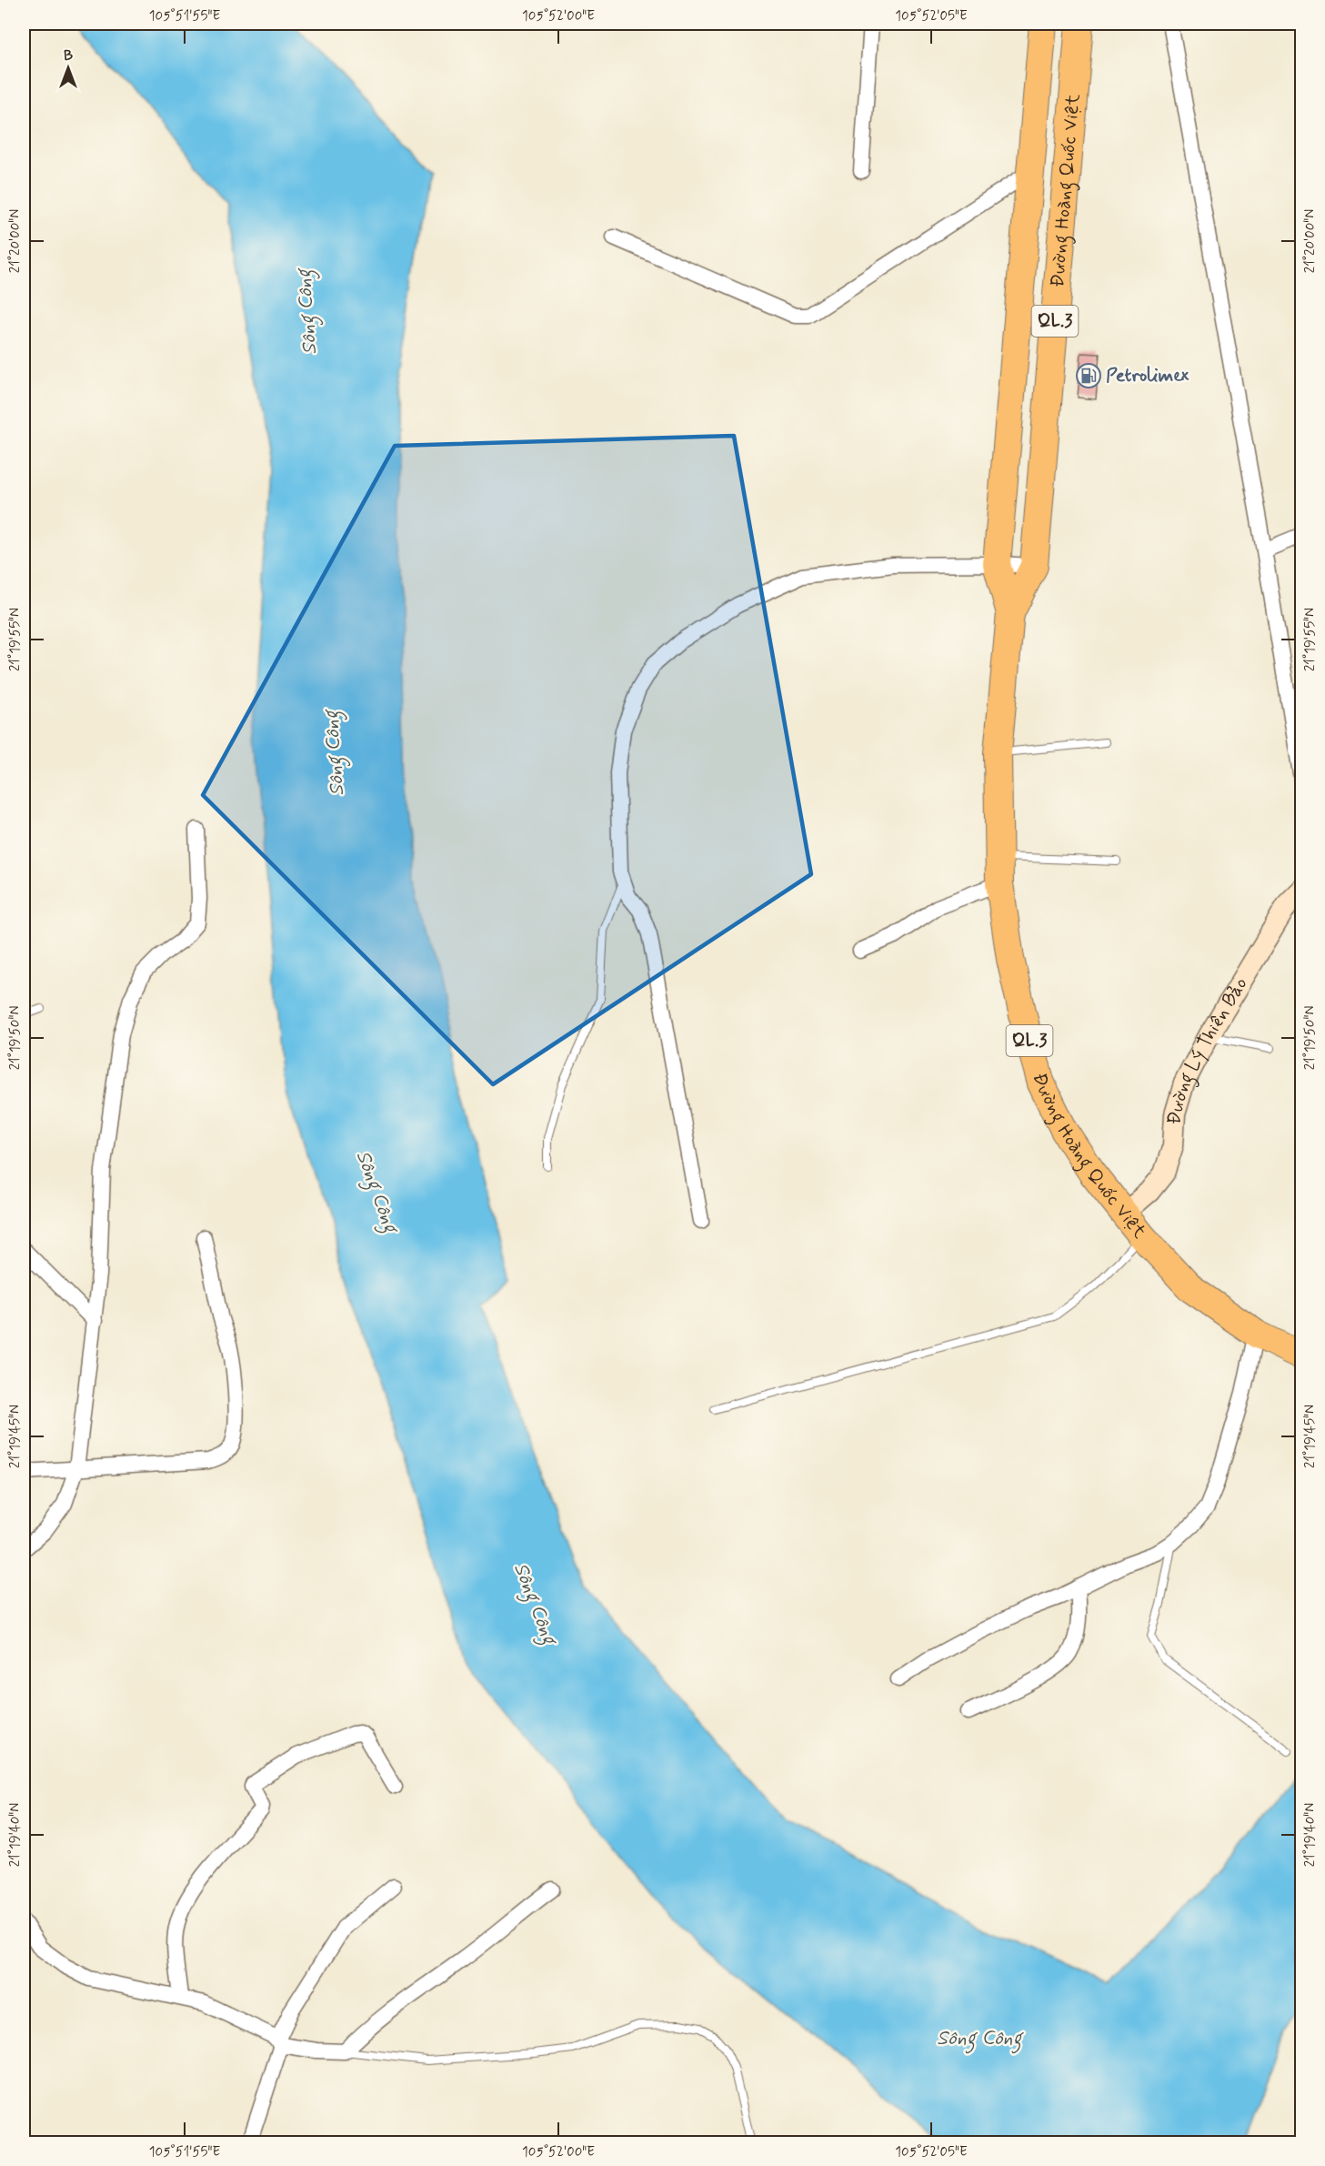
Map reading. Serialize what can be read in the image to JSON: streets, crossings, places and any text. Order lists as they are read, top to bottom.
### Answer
{
  "streets": {
    "highway": ["Đường Hoàng Quốc Việt", "QL.3"],
    "main road": ["Đường Lý Thiên Bảo"]
  },
  "crossings": [
    ["Đường Hoàng Quốc Việt", "Đường Lý Thiên Bảo"]
  ],
  "water": ["Sông Công"],
  "places": {
    "fuel station": ["Petrolimex"]
  },
  "north": "top",
  "coordinates": [
    "105°51'55\"E",
    "105°52'00\"E",
    "105°52'05\"E",
    "21°20'00\"N",
    "21°19'55\"N",
    "21°19'50\"N",
    "21°19'45\"N",
    "21°19'40\"N"
  ]
}
